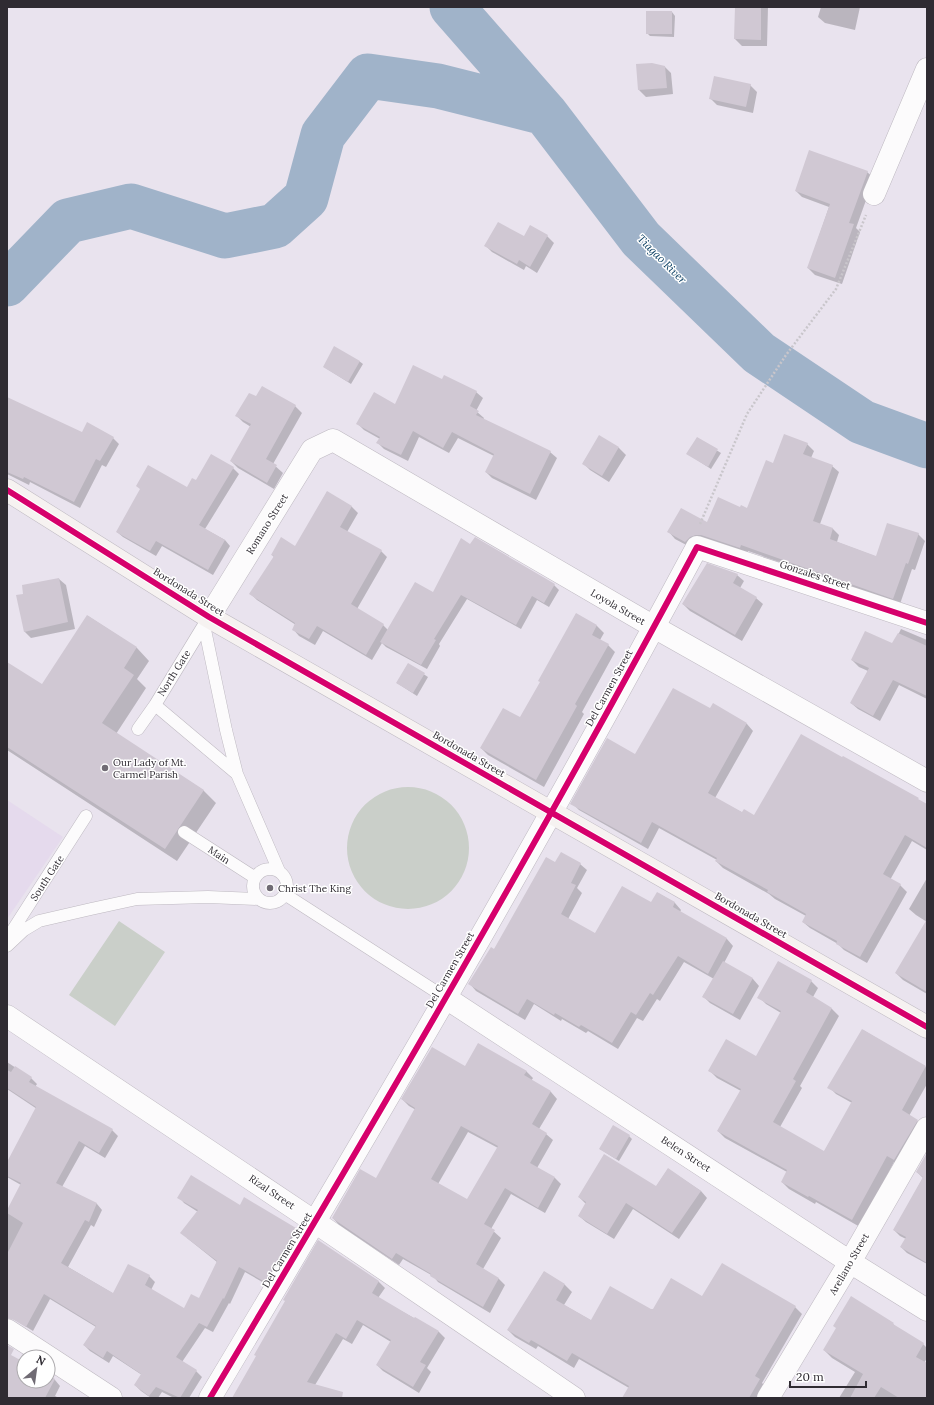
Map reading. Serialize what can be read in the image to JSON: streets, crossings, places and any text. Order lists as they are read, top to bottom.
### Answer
{
  "streets": {
    "street": [
      "Romano Street",
      "Gonzales Street",
      "Bordonada Street",
      "Loyola Street",
      "Del Carmen Street",
      "Belen Street",
      "Rizal Street",
      "Arellano Street"
    ],
    "lane": ["North Gate", "Main", "South Gate"]
  },
  "crossings": [
    ["Romano Street", "Bordonada Street"],
    ["Romano Street", "Loyola Street"],
    ["Romano Street", "North Gate"],
    ["Gonzales Street", "Del Carmen Street"],
    ["Bordonada Street", "North Gate"],
    ["Bordonada Street", "Del Carmen Street"],
    ["Loyola Street", "Del Carmen Street"],
    ["Del Carmen Street", "Belen Street"],
    ["Del Carmen Street", "Rizal Street"],
    ["Belen Street", "Arellano Street"]
  ],
  "water": ["Tiagao River"],
  "places": ["Our Lady of Mt. Carmel Parish", "Christ The King"],
  "scale_bar": "20 m",
  "north": "top right"
}
